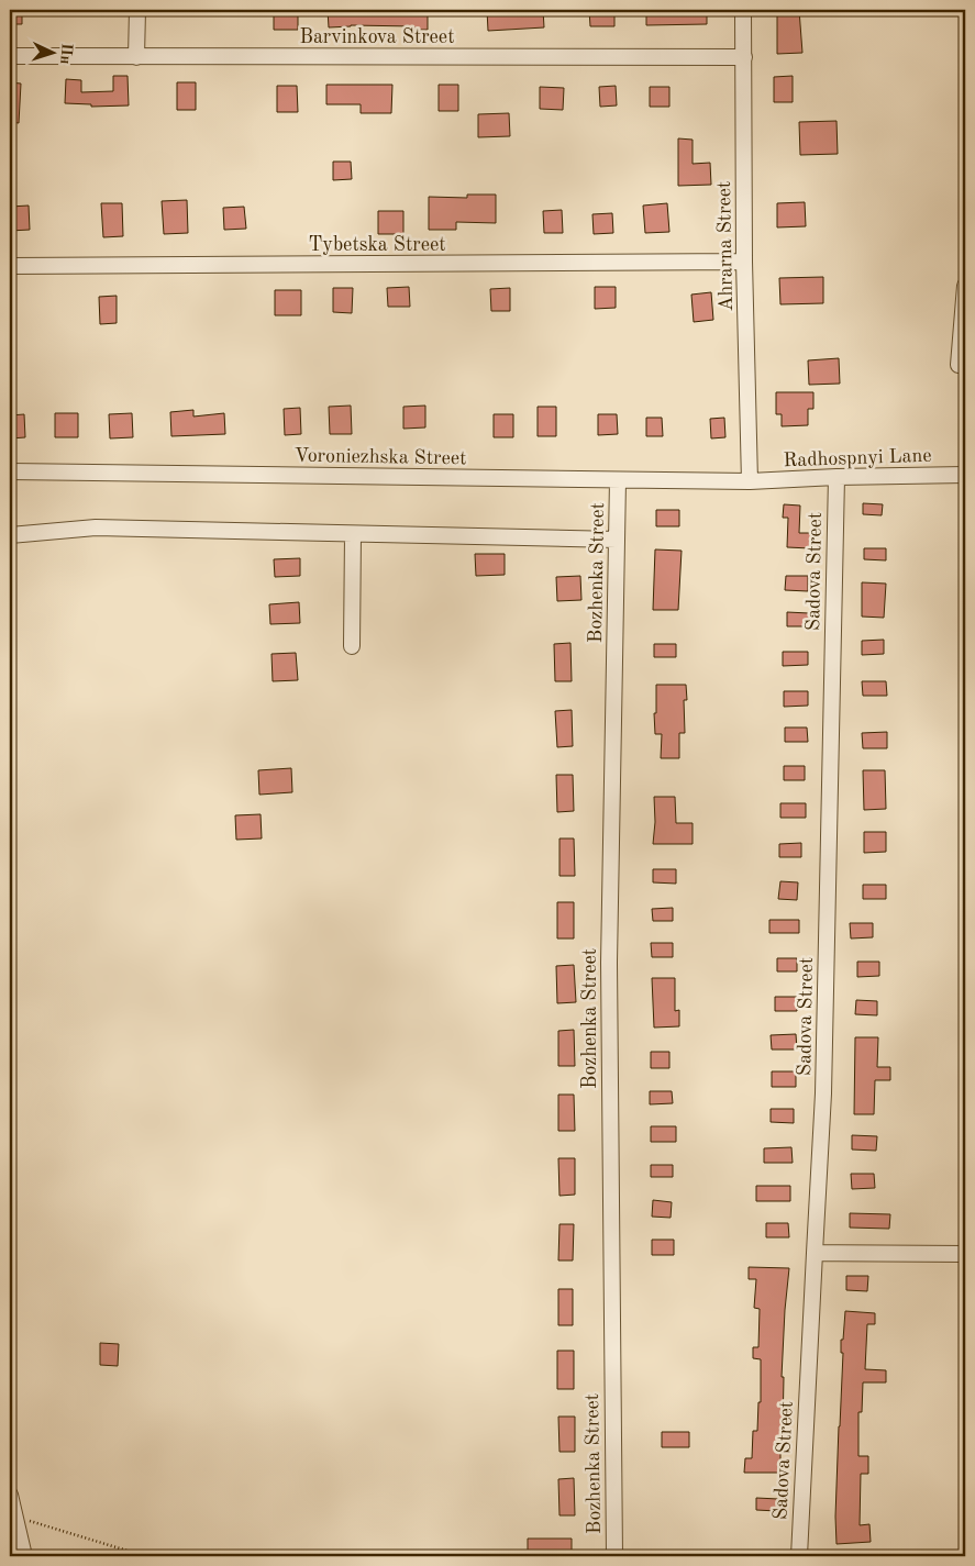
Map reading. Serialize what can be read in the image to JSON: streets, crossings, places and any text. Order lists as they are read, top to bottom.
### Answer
{
  "streets": {
    "street": [
      "Barvinkova Street",
      "Tybetska Street",
      "Ahrarna Street",
      "Voroniezhska Street",
      "Radhospnyi Lane",
      "Sadova Street",
      "Bozhenka Street"
    ]
  },
  "crossings": [
    ["Barvinkova Street", "Ahrarna Street"],
    ["Tybetska Street", "Ahrarna Street"],
    ["Ahrarna Street", "Voroniezhska Street"],
    ["Ahrarna Street", "Radhospnyi Lane"],
    ["Voroniezhska Street", "Radhospnyi Lane"],
    ["Voroniezhska Street", "Bozhenka Street"],
    ["Radhospnyi Lane", "Sadova Street"]
  ],
  "north": "right"
}
